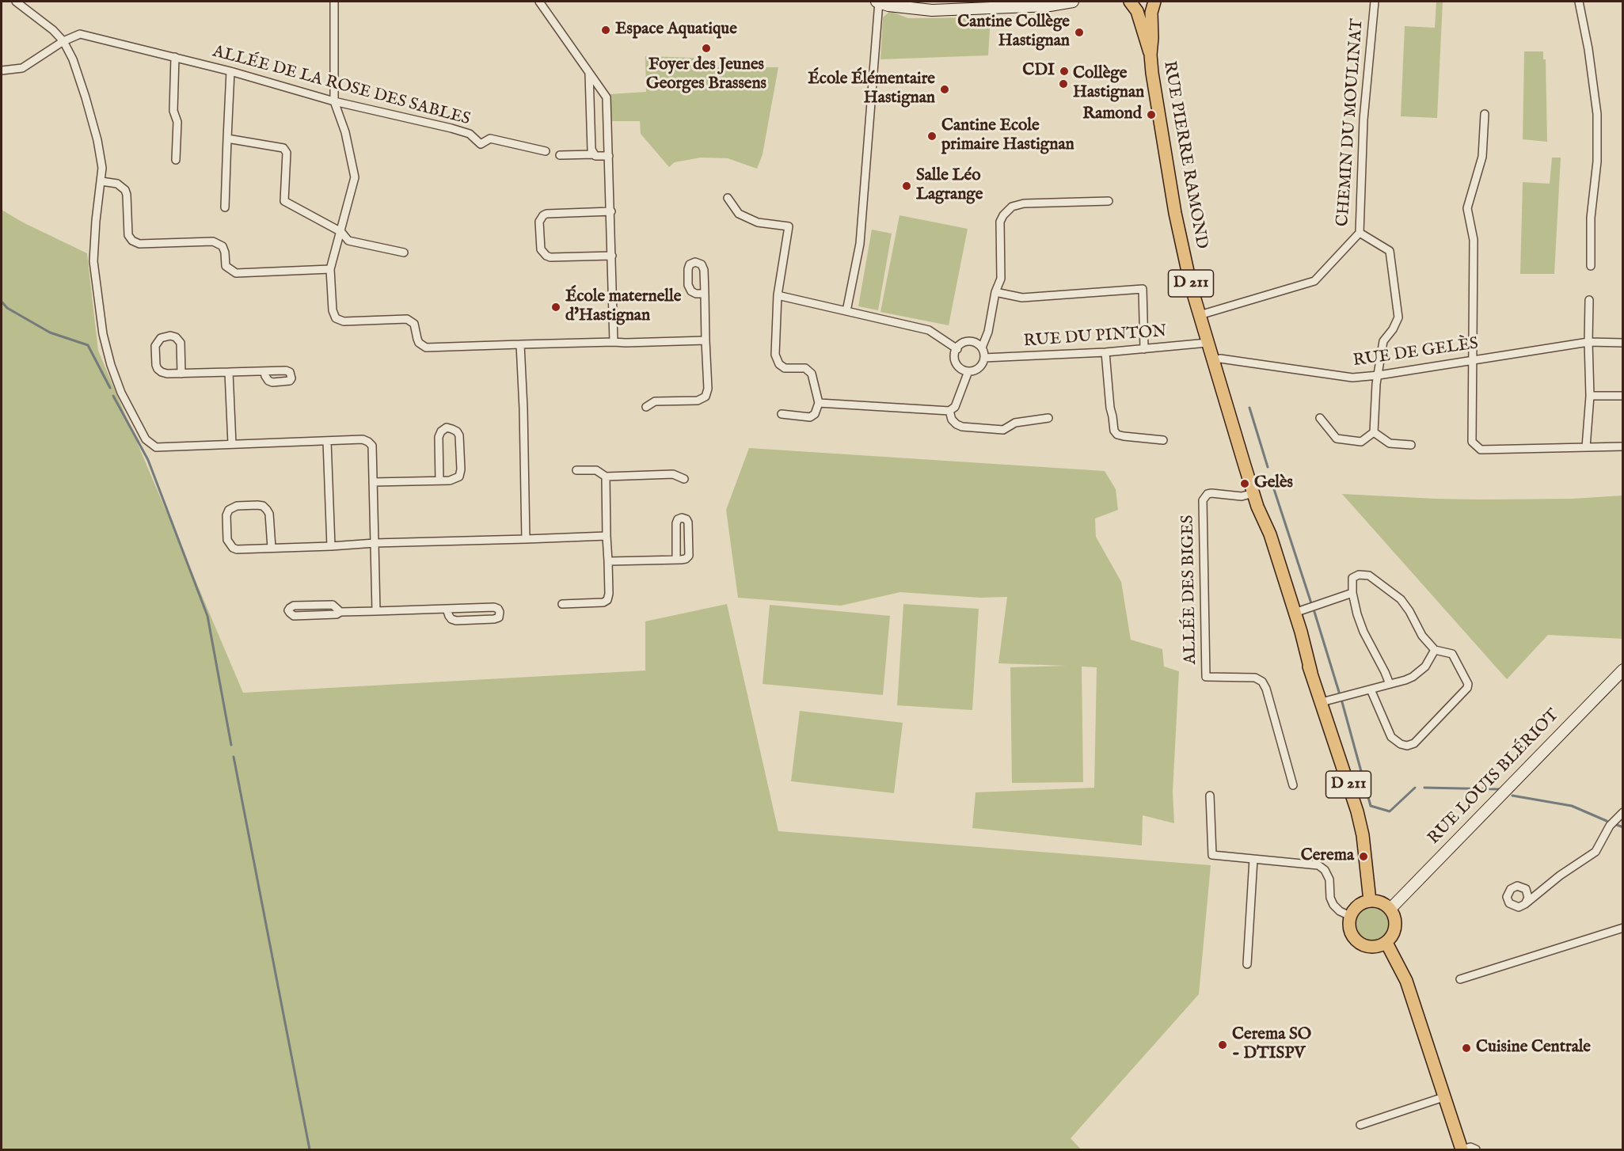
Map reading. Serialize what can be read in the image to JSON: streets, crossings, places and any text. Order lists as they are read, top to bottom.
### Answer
{
  "streets": {
    "main road": ["RUE PIERRE RAMOND", "D 211"],
    "street": [
      "ALLÉE DE LA ROSE DES SABLES",
      "CHEMIN DU MOULINAT",
      "RUE DU PINTON",
      "RUE DE GELÈS",
      "ALLÉE DES BIGES",
      "RUE LOUIS BLÉRIOT"
    ]
  },
  "crossings": [
    ["CHEMIN DU MOULINAT", "RUE PIERRE RAMOND"],
    ["RUE PIERRE RAMOND", "RUE DU PINTON"],
    ["RUE PIERRE RAMOND", "RUE DE GELÈS"],
    ["RUE PIERRE RAMOND", "ALLÉE DES BIGES"],
    ["RUE PIERRE RAMOND", "RUE LOUIS BLÉRIOT"]
  ],
  "places": [
    "Espace Aquatique",
    "Cantine Collège Hastignan",
    "Foyer des Jeunes Georges Brassens",
    "CDI",
    "Collège Hastignan",
    "École Élémentaire Hastignan",
    "Ramond",
    "Cantine Ecole primaire Hastignan",
    "Salle Léo Lagrange",
    "École maternelle d'Hastignan",
    "Gelès",
    "Cerema",
    "Cerema SO - DTISPV",
    "Cuisine Centrale"
  ]
}
